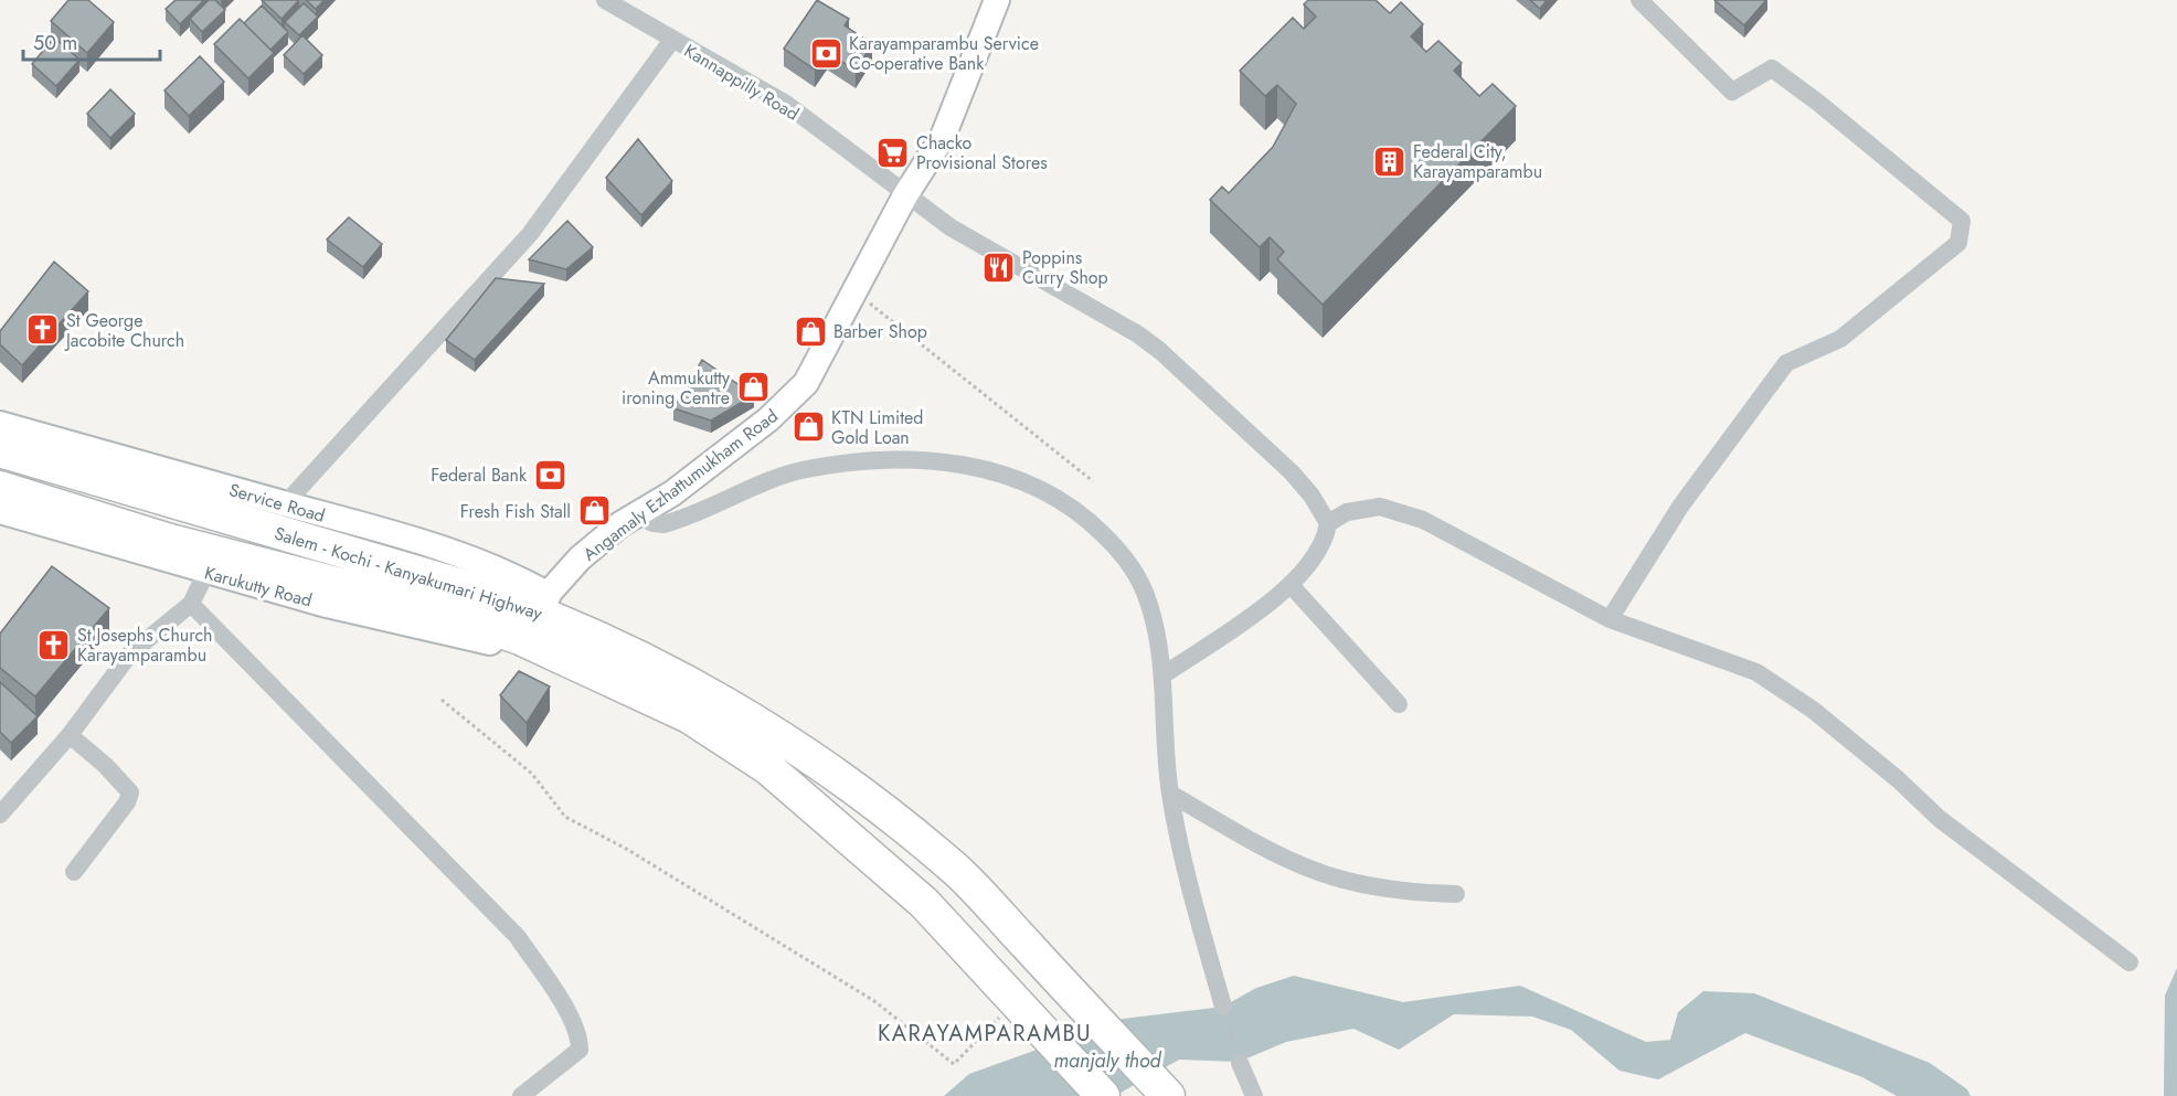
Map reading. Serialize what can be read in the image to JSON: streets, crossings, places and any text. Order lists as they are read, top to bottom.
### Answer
{
  "streets": {
    "highway": ["Salem - Kochi - Kanyakumari Highway"],
    "street": [
      "Kannappilly Road",
      "Angamaly Ezhattumukham Road",
      "Service Road",
      "Karukutty Road"
    ]
  },
  "crossings": [
    ["Kannappilly Road", "Angamaly Ezhattumukham Road"],
    ["Angamaly Ezhattumukham Road", "Service Road"],
    ["Angamaly Ezhattumukham Road", "Salem - Kochi - Kanyakumari Highway"],
    ["Angamaly Ezhattumukham Road", "Karukutty Road"],
    ["Service Road", "Salem - Kochi - Kanyakumari Highway"],
    ["Service Road", "Karukutty Road"],
    ["Salem - Kochi - Kanyakumari Highway", "Karukutty Road"]
  ],
  "districts": ["KARAYAMPARAMBU"],
  "water": ["manjaly thod"],
  "places": {
    "bank": ["Karayamparambu Service Co-operative Bank", "Federal Bank"],
    "supermarket": ["Chacko Provisional Stores"],
    "building": ["Federal City, Karayamparambu"],
    "restaurant": ["Poppins Curry Shop"],
    "church": ["St George Jacobite Church", "St Josephs Church Karayamparambu"],
    "shop": [
      "Barber Shop",
      "Ammukutty ironing Centre",
      "KTN Limited Gold Loan",
      "Fresh Fish Stall"
    ]
  },
  "scale_bar": "50 m"
}
